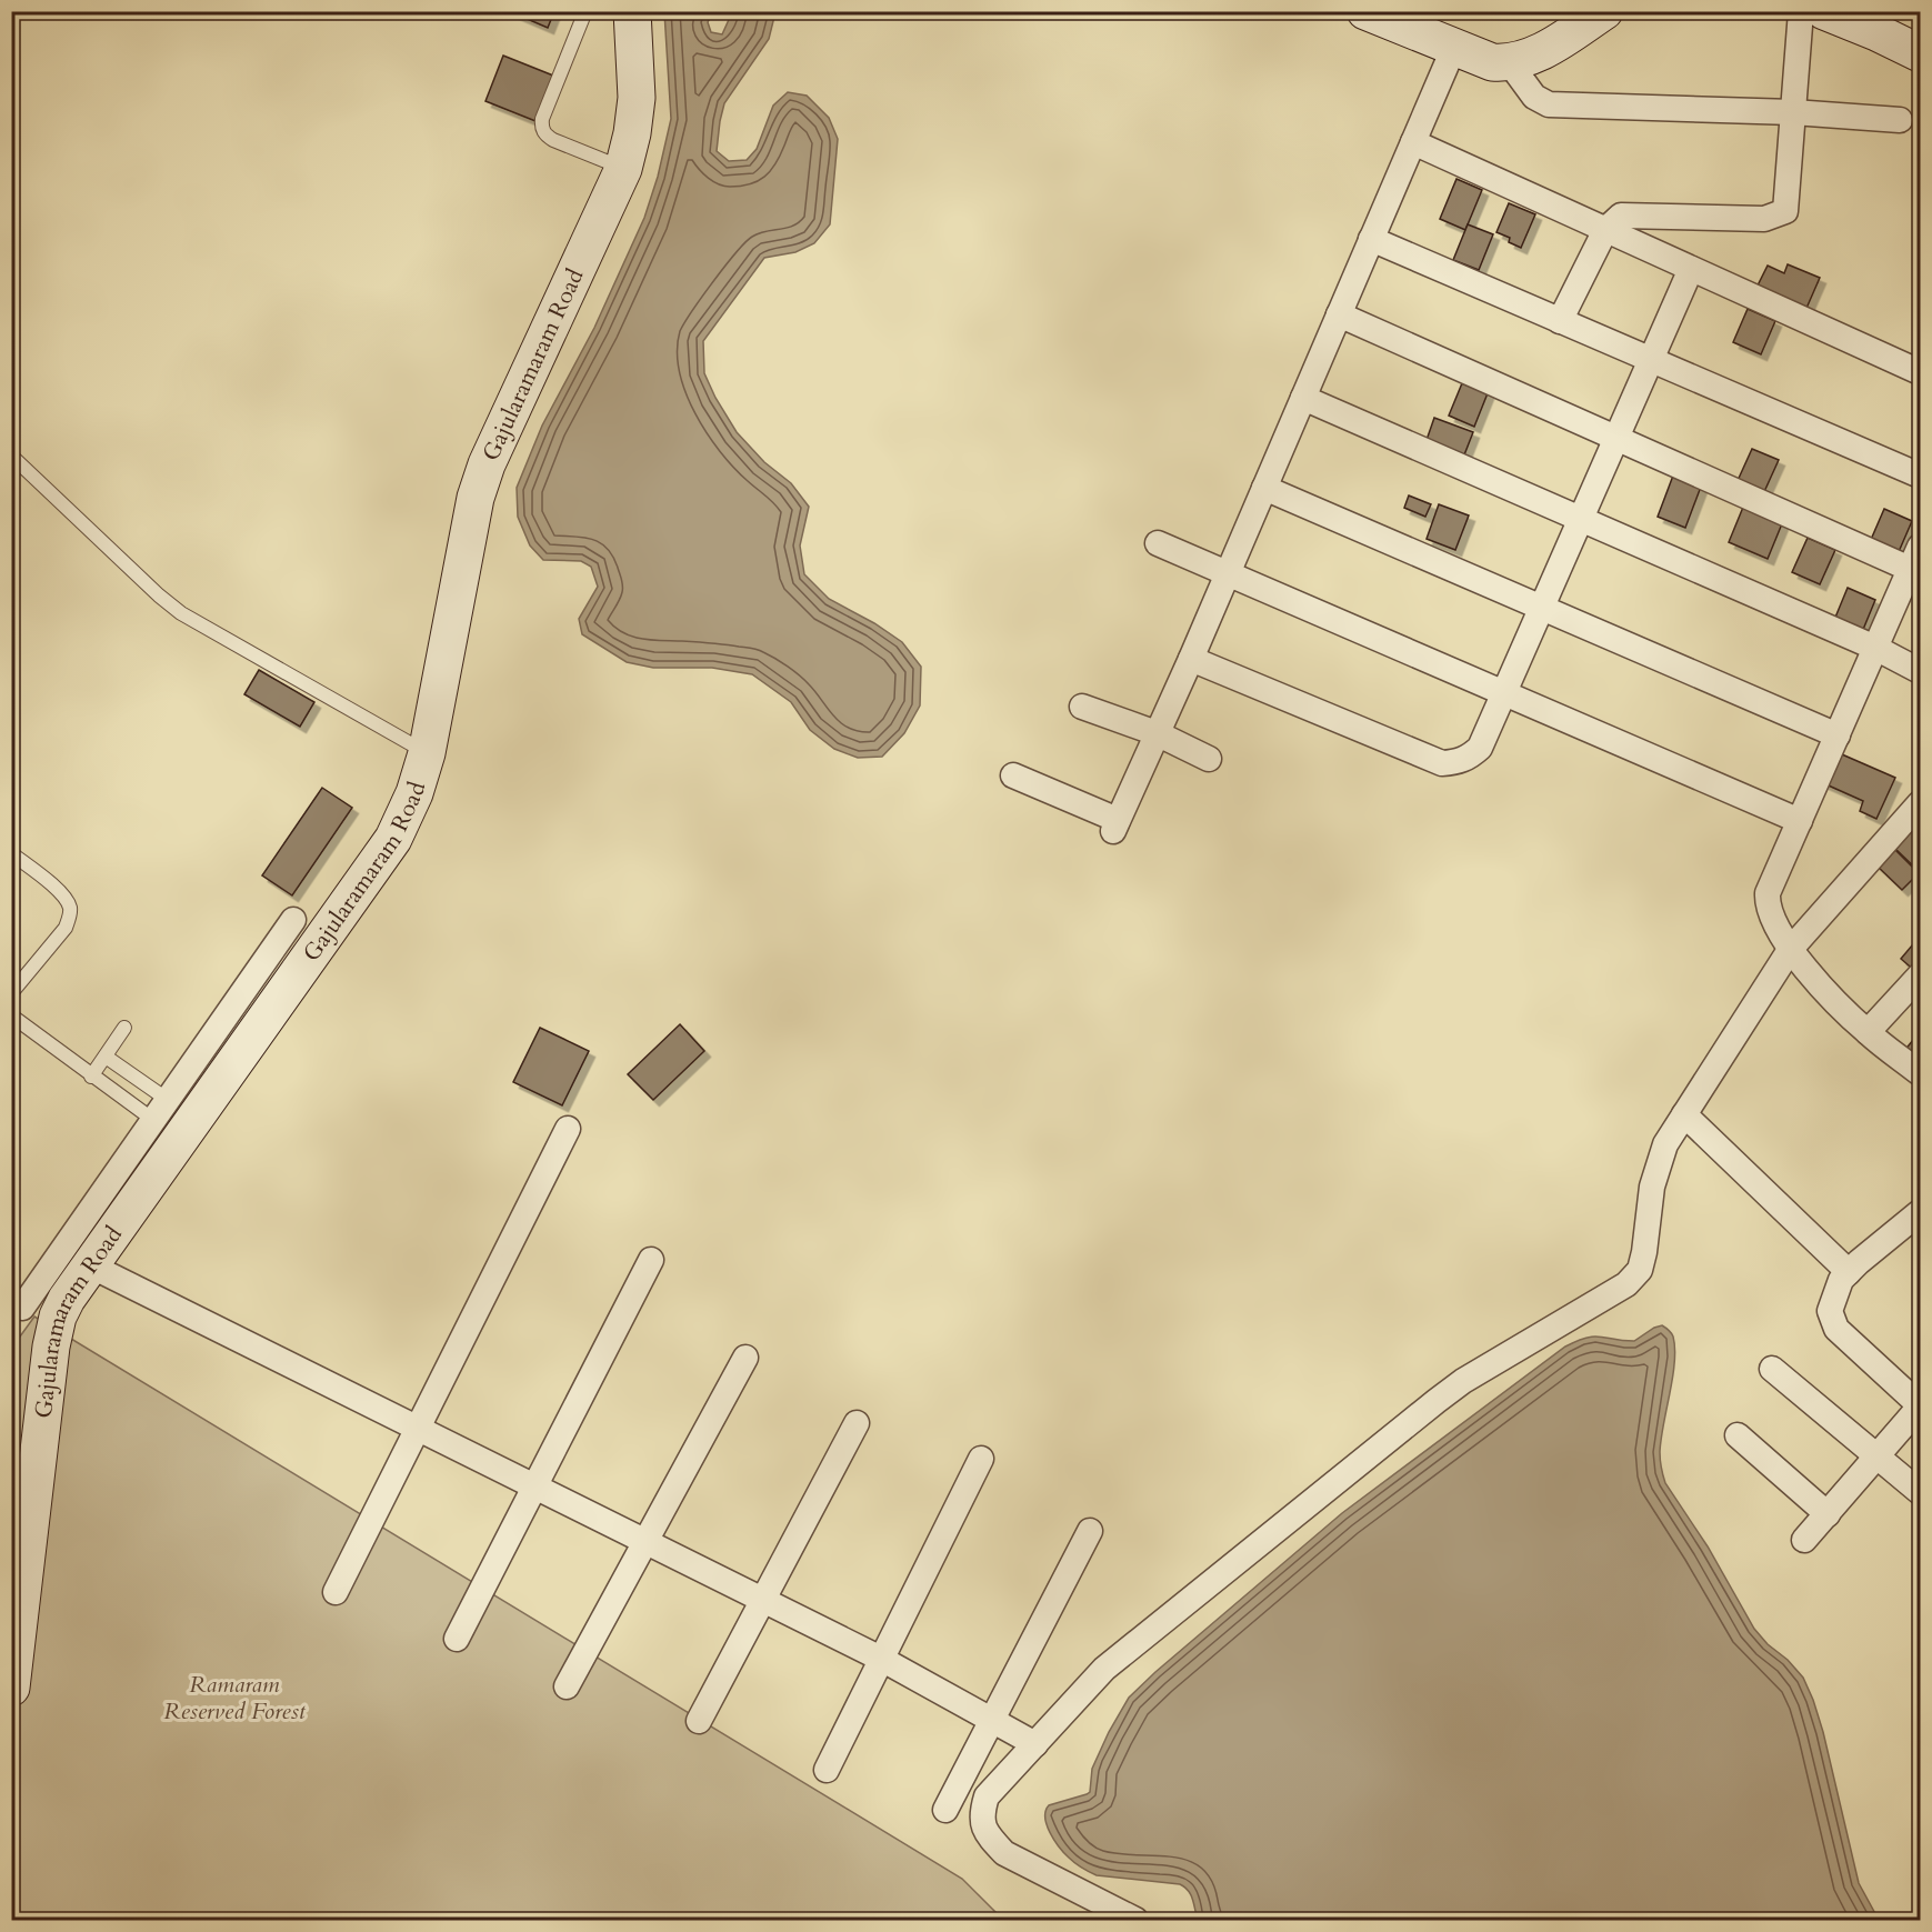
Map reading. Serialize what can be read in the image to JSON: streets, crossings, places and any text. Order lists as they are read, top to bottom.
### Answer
{
  "streets": {
    "main road": ["Gajularamaram Road"]
  },
  "parks": ["Ramaram Reserved Forest"]
}
